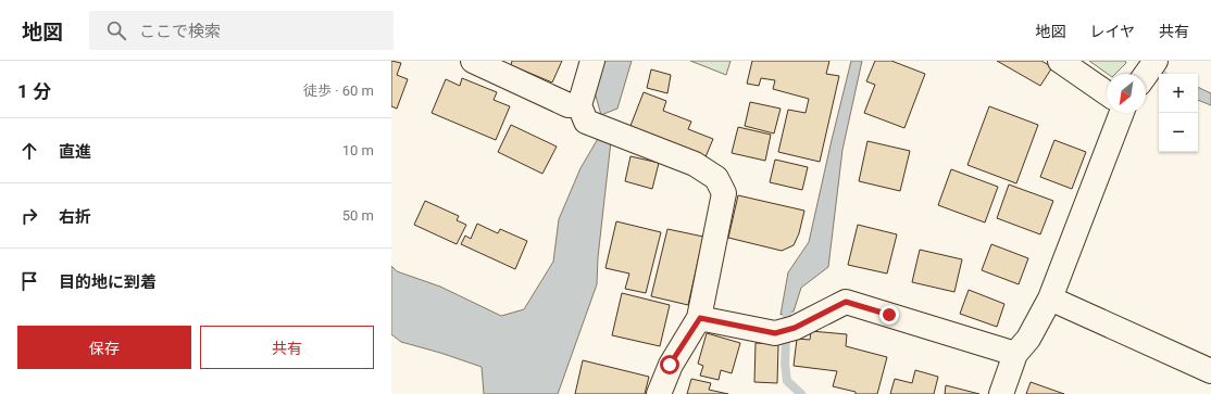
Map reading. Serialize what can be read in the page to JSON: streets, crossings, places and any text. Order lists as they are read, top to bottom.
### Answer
{
  "north": "bottom left",
  "page": {
    "header": "地図",
    "search": "ここで検索",
    "nav": ["地図", "レイヤ", "共有"],
    "heading": ["1 分", "徒歩 · 60 m"],
    "map_buttons": ["+", "−"],
    "list": [
      ["直進", "10 m"],
      ["右折", "50 m"],
      "目的地に到着"
    ],
    "buttons": ["保存", "共有"]
  }
}
